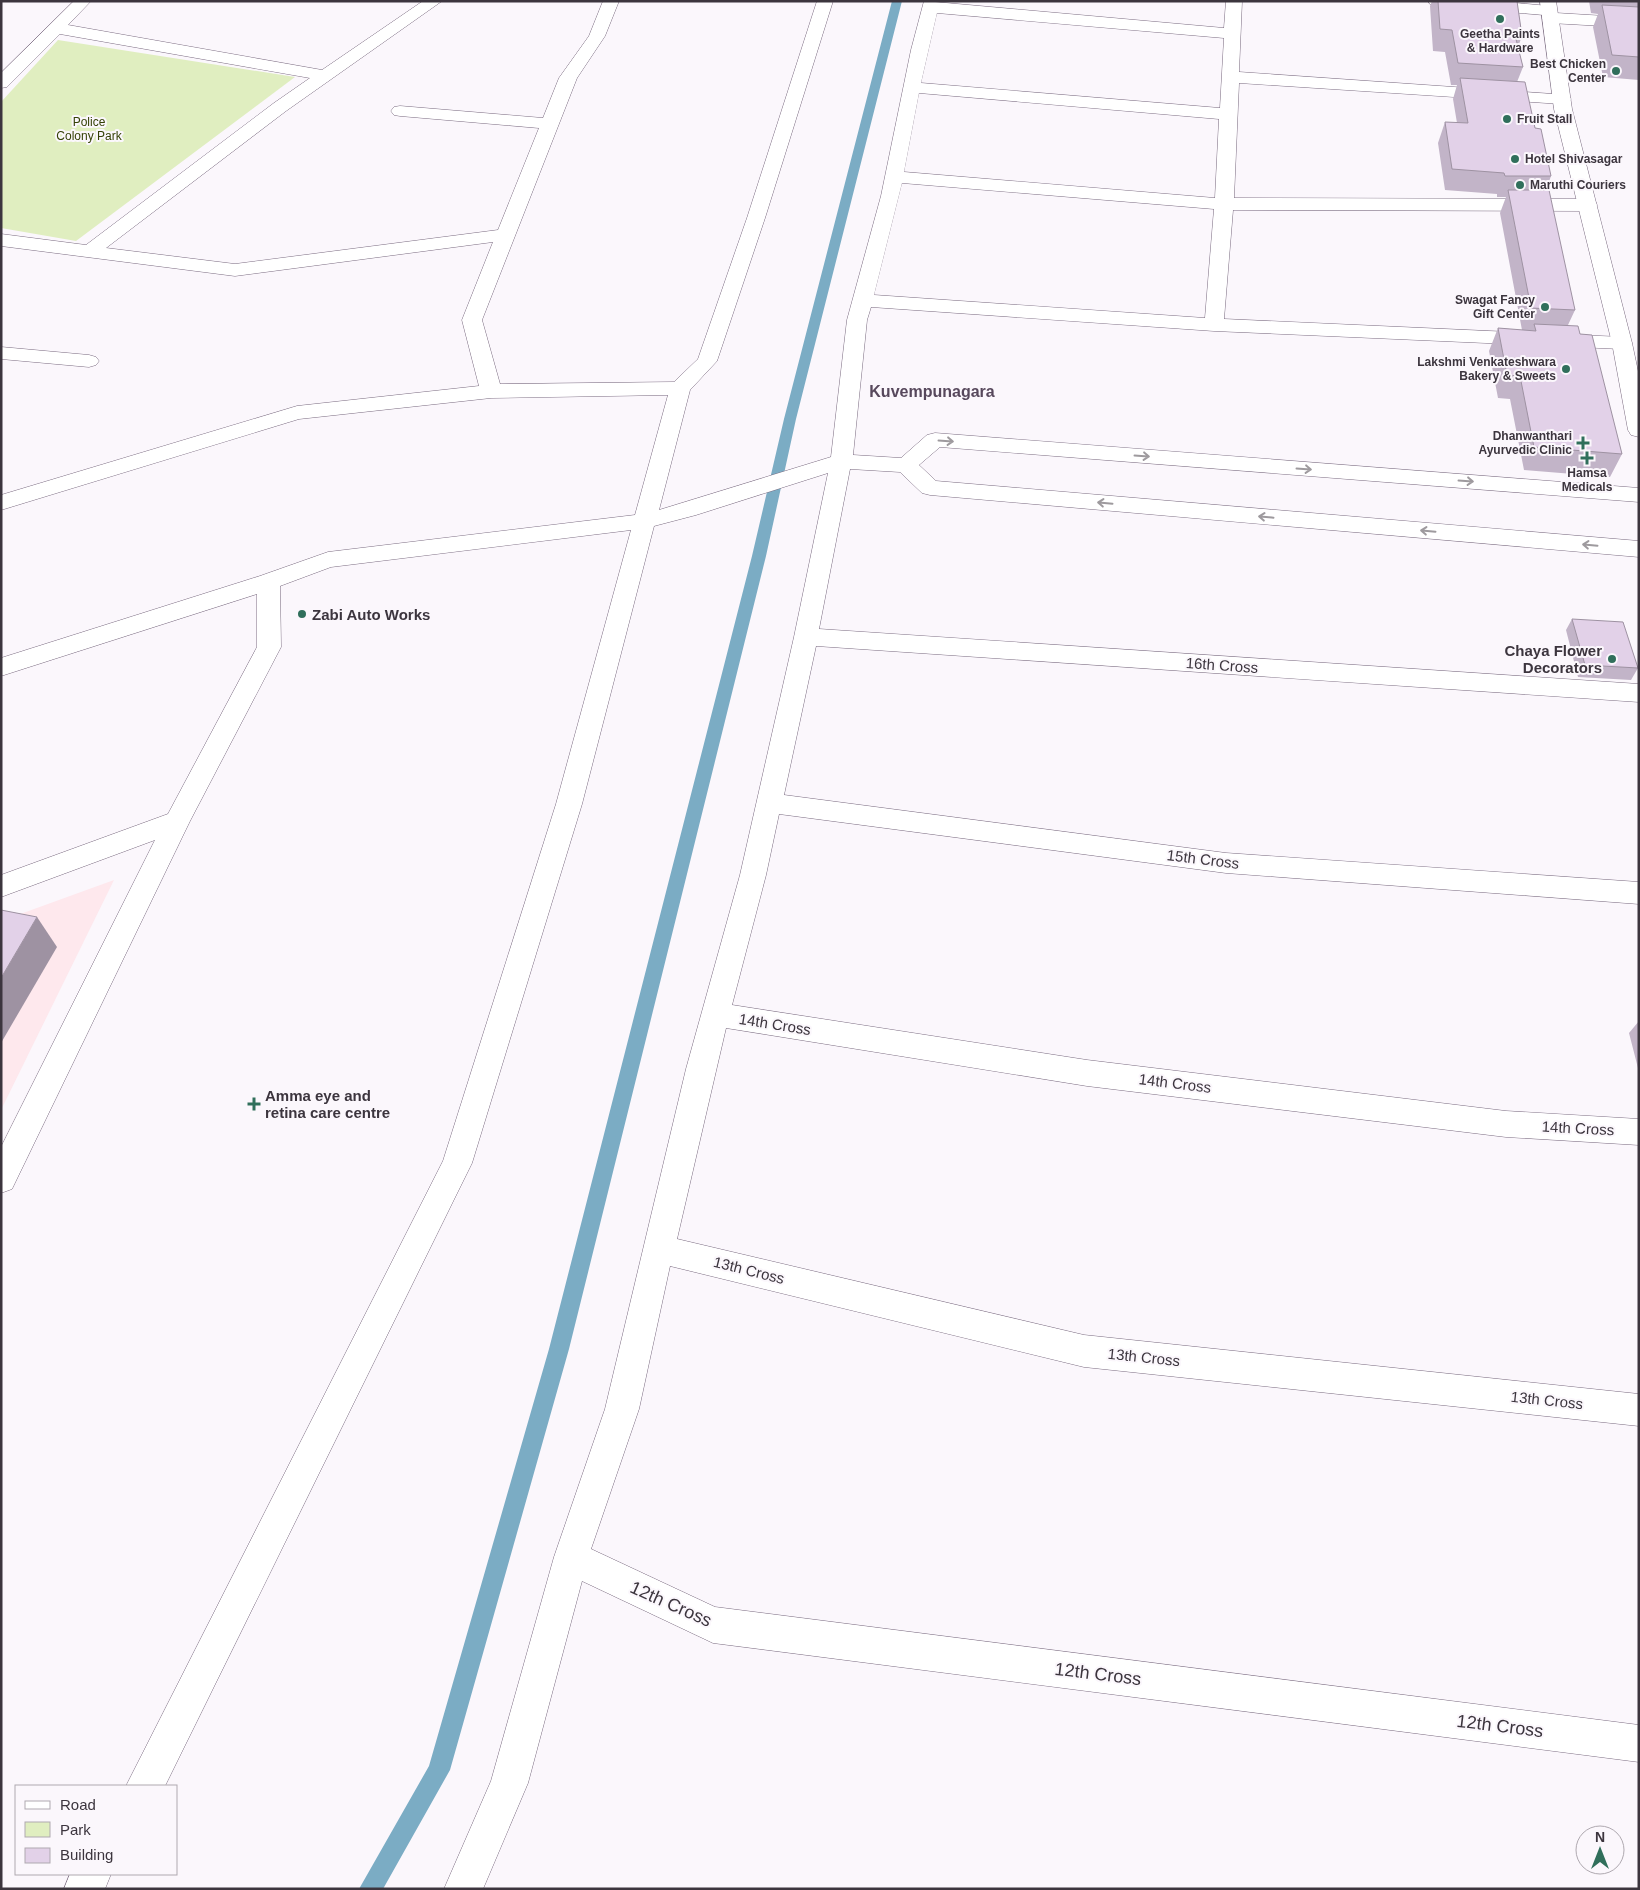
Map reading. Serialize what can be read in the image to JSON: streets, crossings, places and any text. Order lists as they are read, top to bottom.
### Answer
{
  "streets": {
    "street": [
      "16th Cross",
      "15th Cross",
      "14th Cross",
      "13th Cross",
      "12th Cross"
    ]
  },
  "districts": ["Kuvempunagara"],
  "parks": ["Police Colony Park"],
  "places": {
    "other": [
      "Geetha Paints & Hardware",
      "Best Chicken Center",
      "Fruit Stall",
      "Hotel Shivasagar",
      "Maruthi Couriers",
      "Swagat Fancy Gift Center",
      "Lakshmi Venkateshwara Bakery & Sweets",
      "Zabi Auto Works",
      "Chaya Flower Decorators"
    ],
    "health": ["Dhanwanthari Ayurvedic Clinic", "Hamsa Medicals", "Amma eye and retina care centre"]
  },
  "legend": ["Road", "Park", "Building"],
  "north": "top"
}
